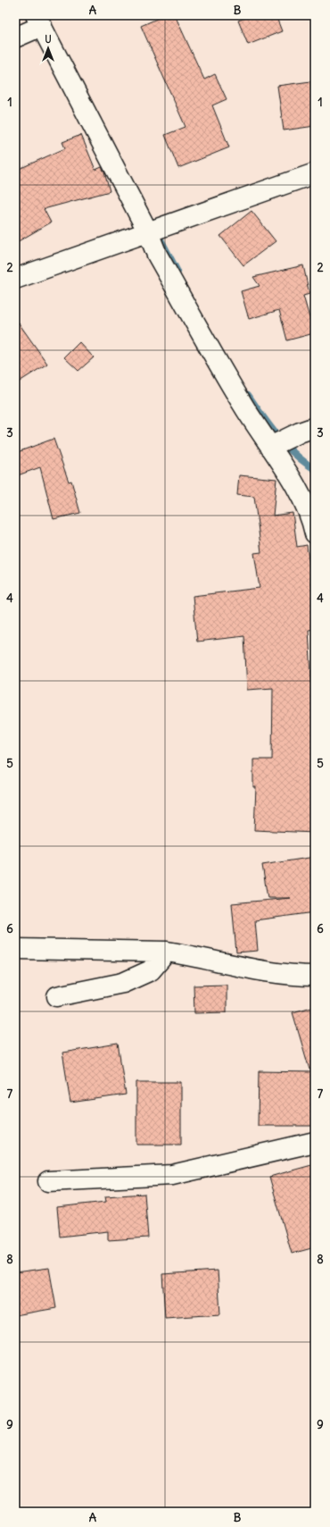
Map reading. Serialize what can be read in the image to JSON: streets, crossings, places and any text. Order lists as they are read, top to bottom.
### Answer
{
  "north": "top",
  "grid": {
    "columns": ["A", "B"],
    "rows": [
      "1",
      "2",
      "3",
      "4",
      "5",
      "6",
      "7",
      "8",
      "9"
    ]
  }
}
